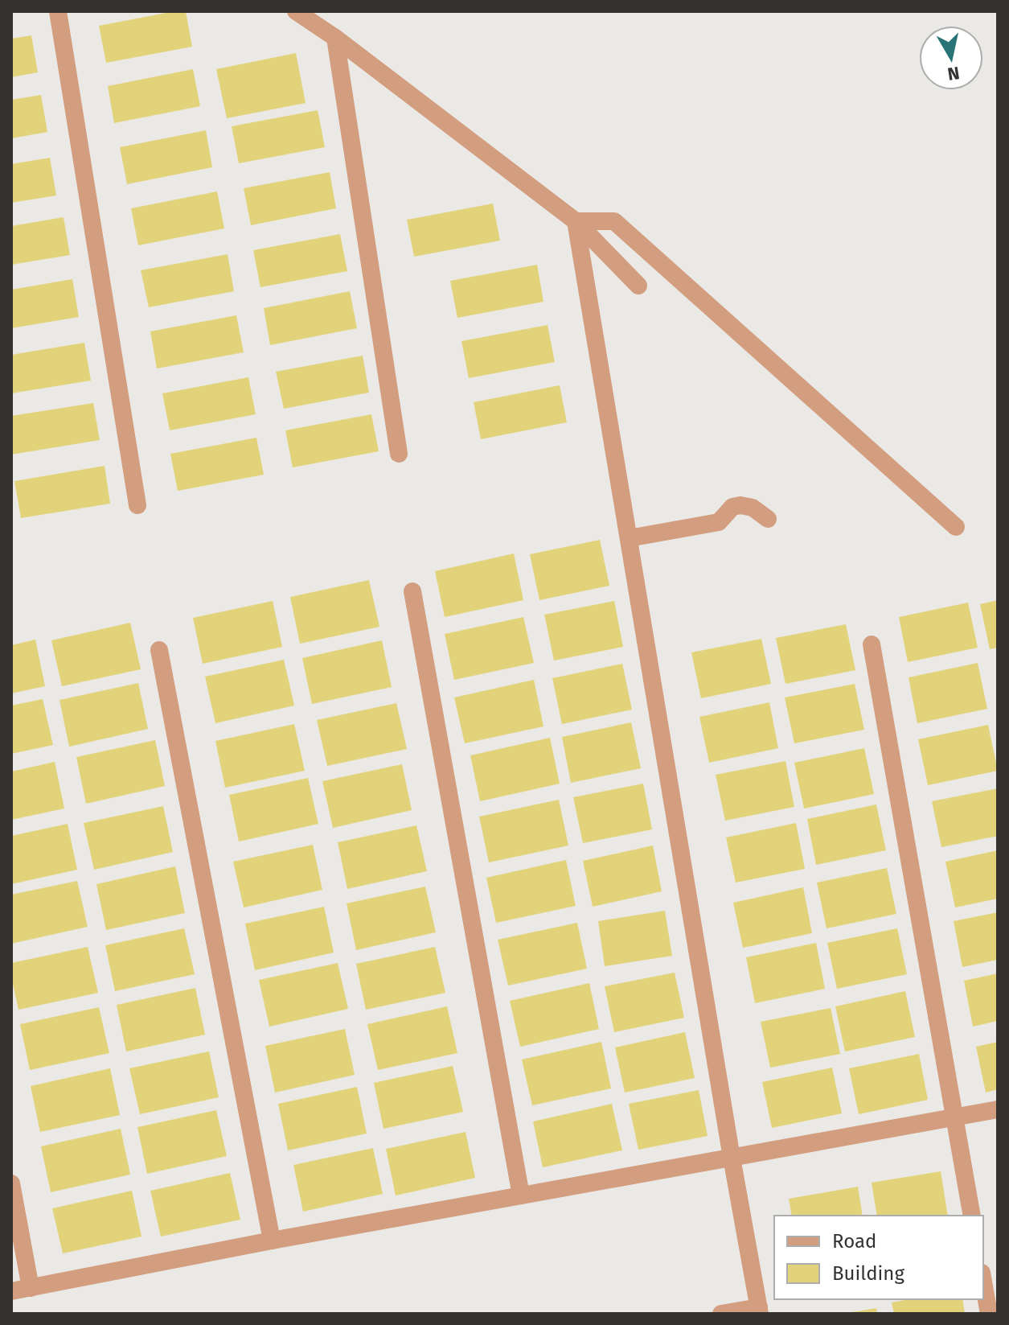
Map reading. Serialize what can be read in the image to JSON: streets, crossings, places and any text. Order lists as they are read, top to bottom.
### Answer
{
  "legend": ["Road", "Building"],
  "north": "bottom"
}
